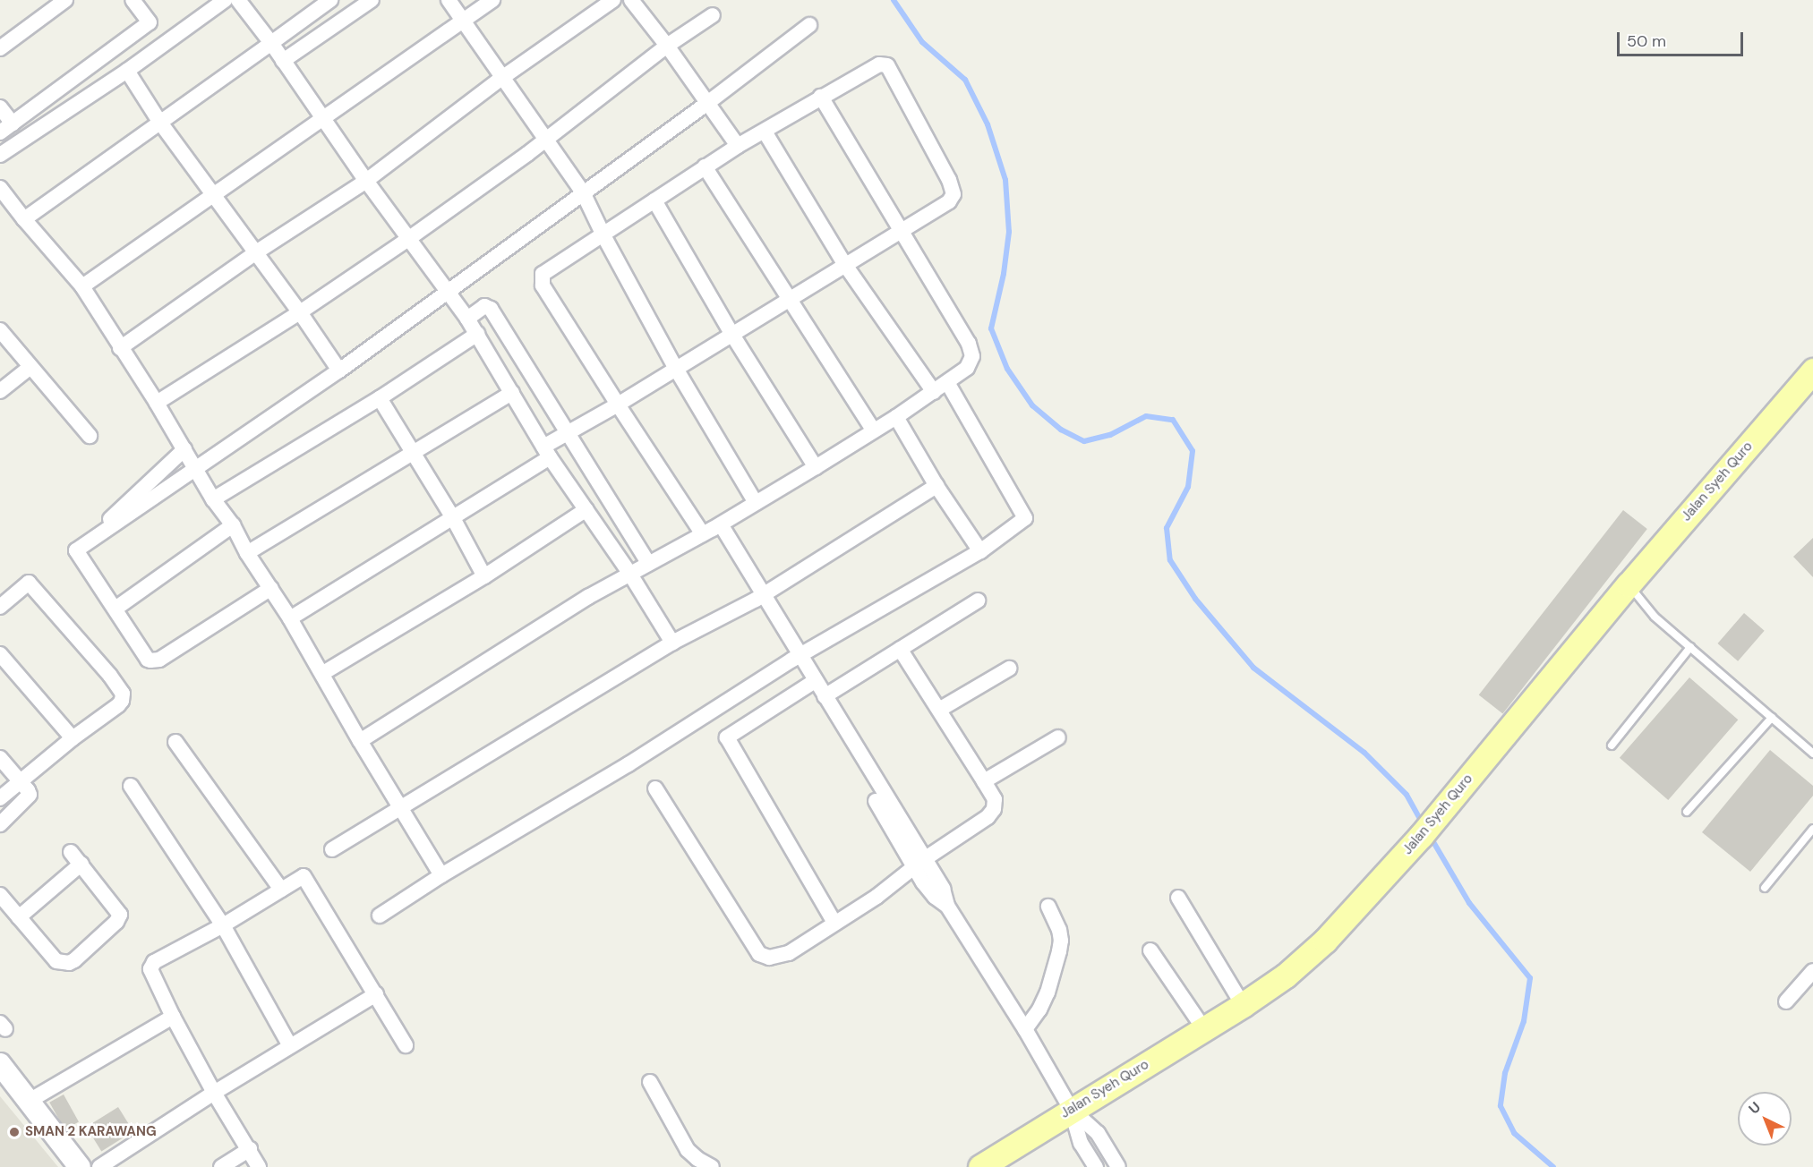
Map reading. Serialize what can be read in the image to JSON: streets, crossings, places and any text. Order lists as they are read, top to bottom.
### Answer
{
  "streets": {
    "main road": ["Jalan Syeh Quro"]
  },
  "places": ["SMAN 2 KARAWANG"],
  "scale_bar": "50 m",
  "north": "top left"
}
